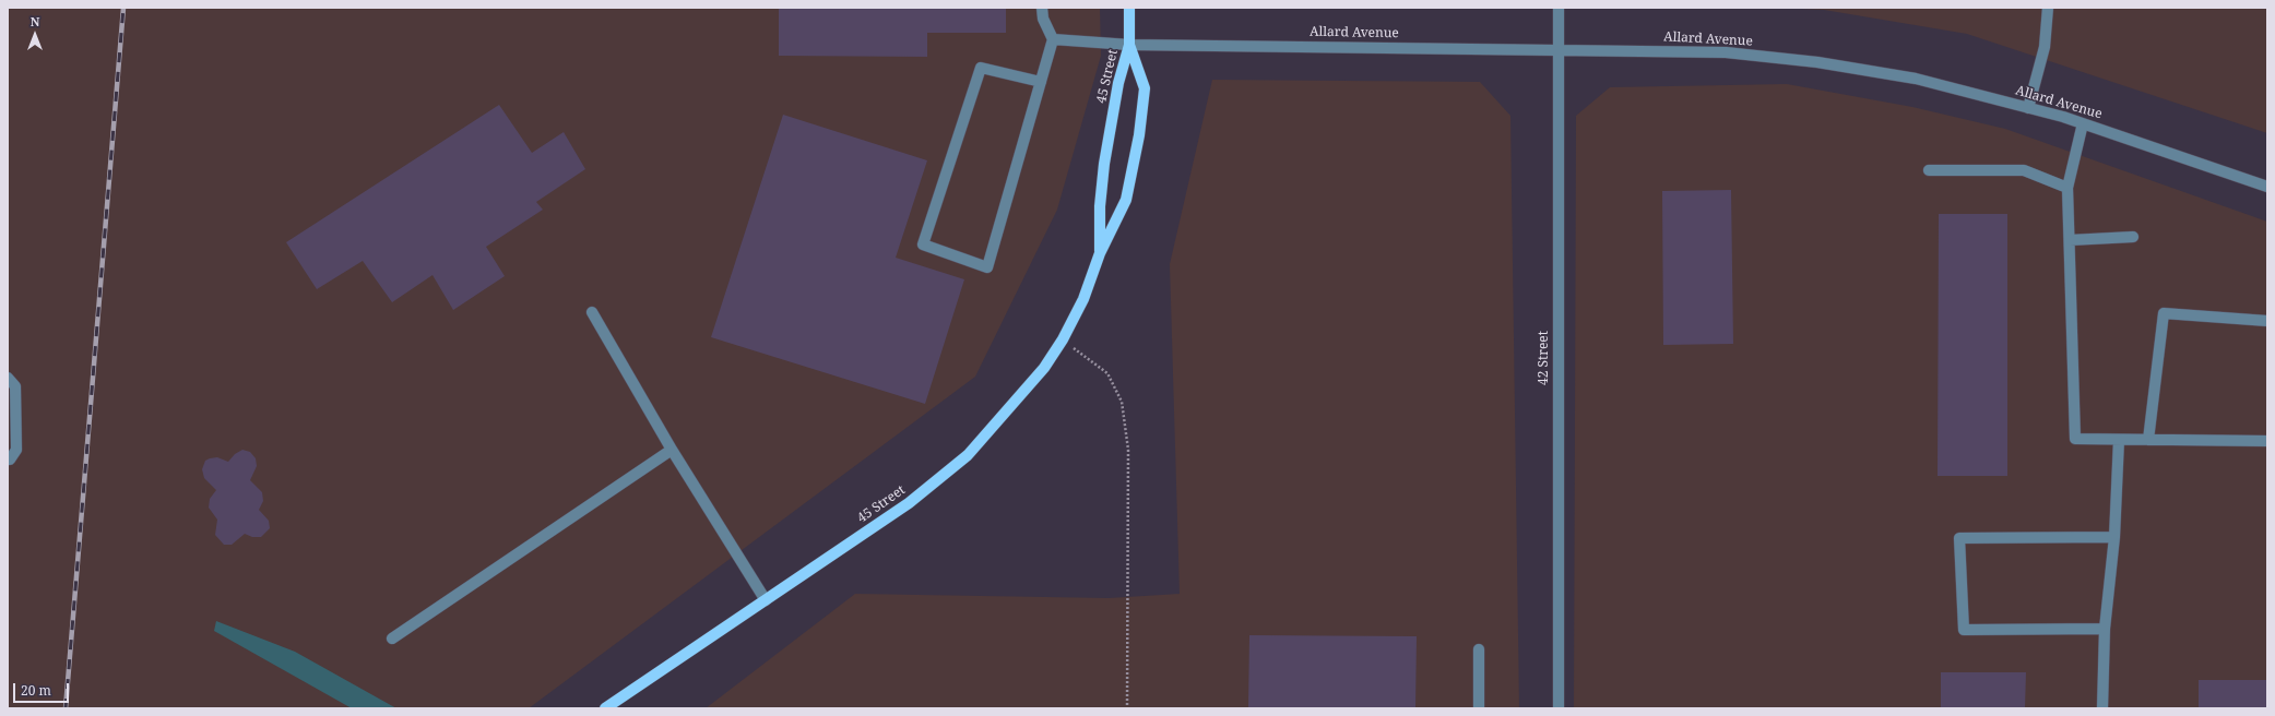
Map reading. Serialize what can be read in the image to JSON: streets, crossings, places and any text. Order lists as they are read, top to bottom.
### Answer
{
  "streets": {
    "main road": ["45 Street"],
    "street": ["Allard Avenue", "42 Street"]
  },
  "crossings": [
    ["Allard Avenue", "45 Street"],
    ["Allard Avenue", "42 Street"]
  ],
  "scale_bar": "20 m",
  "north": "top"
}
